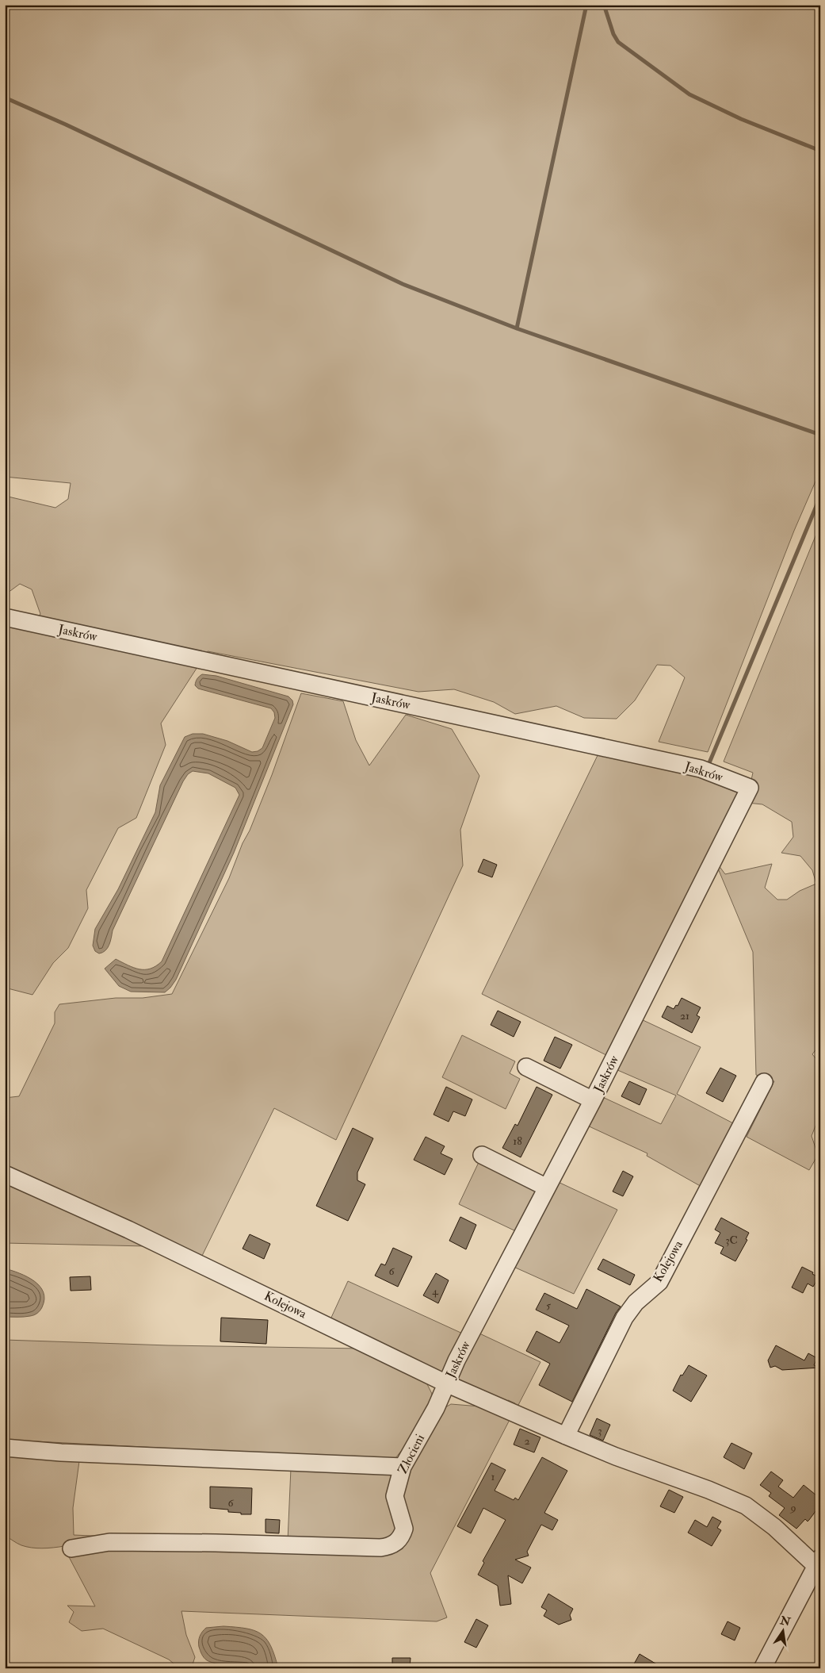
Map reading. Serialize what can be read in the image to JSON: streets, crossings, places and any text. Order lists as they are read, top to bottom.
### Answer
{
  "streets": {
    "street": ["Jaskrów", "Kolejowa", "Złocieni"]
  },
  "crossings": [
    ["Jaskrów", "Kolejowa"],
    ["Jaskrów", "Złocieni"],
    ["Kolejowa", "Złocieni"]
  ],
  "house_numbers": [
    "21",
    "18",
    "3C",
    "6",
    "4",
    "5",
    "3",
    "2",
    "1",
    "6",
    "9"
  ],
  "north": "top"
}
